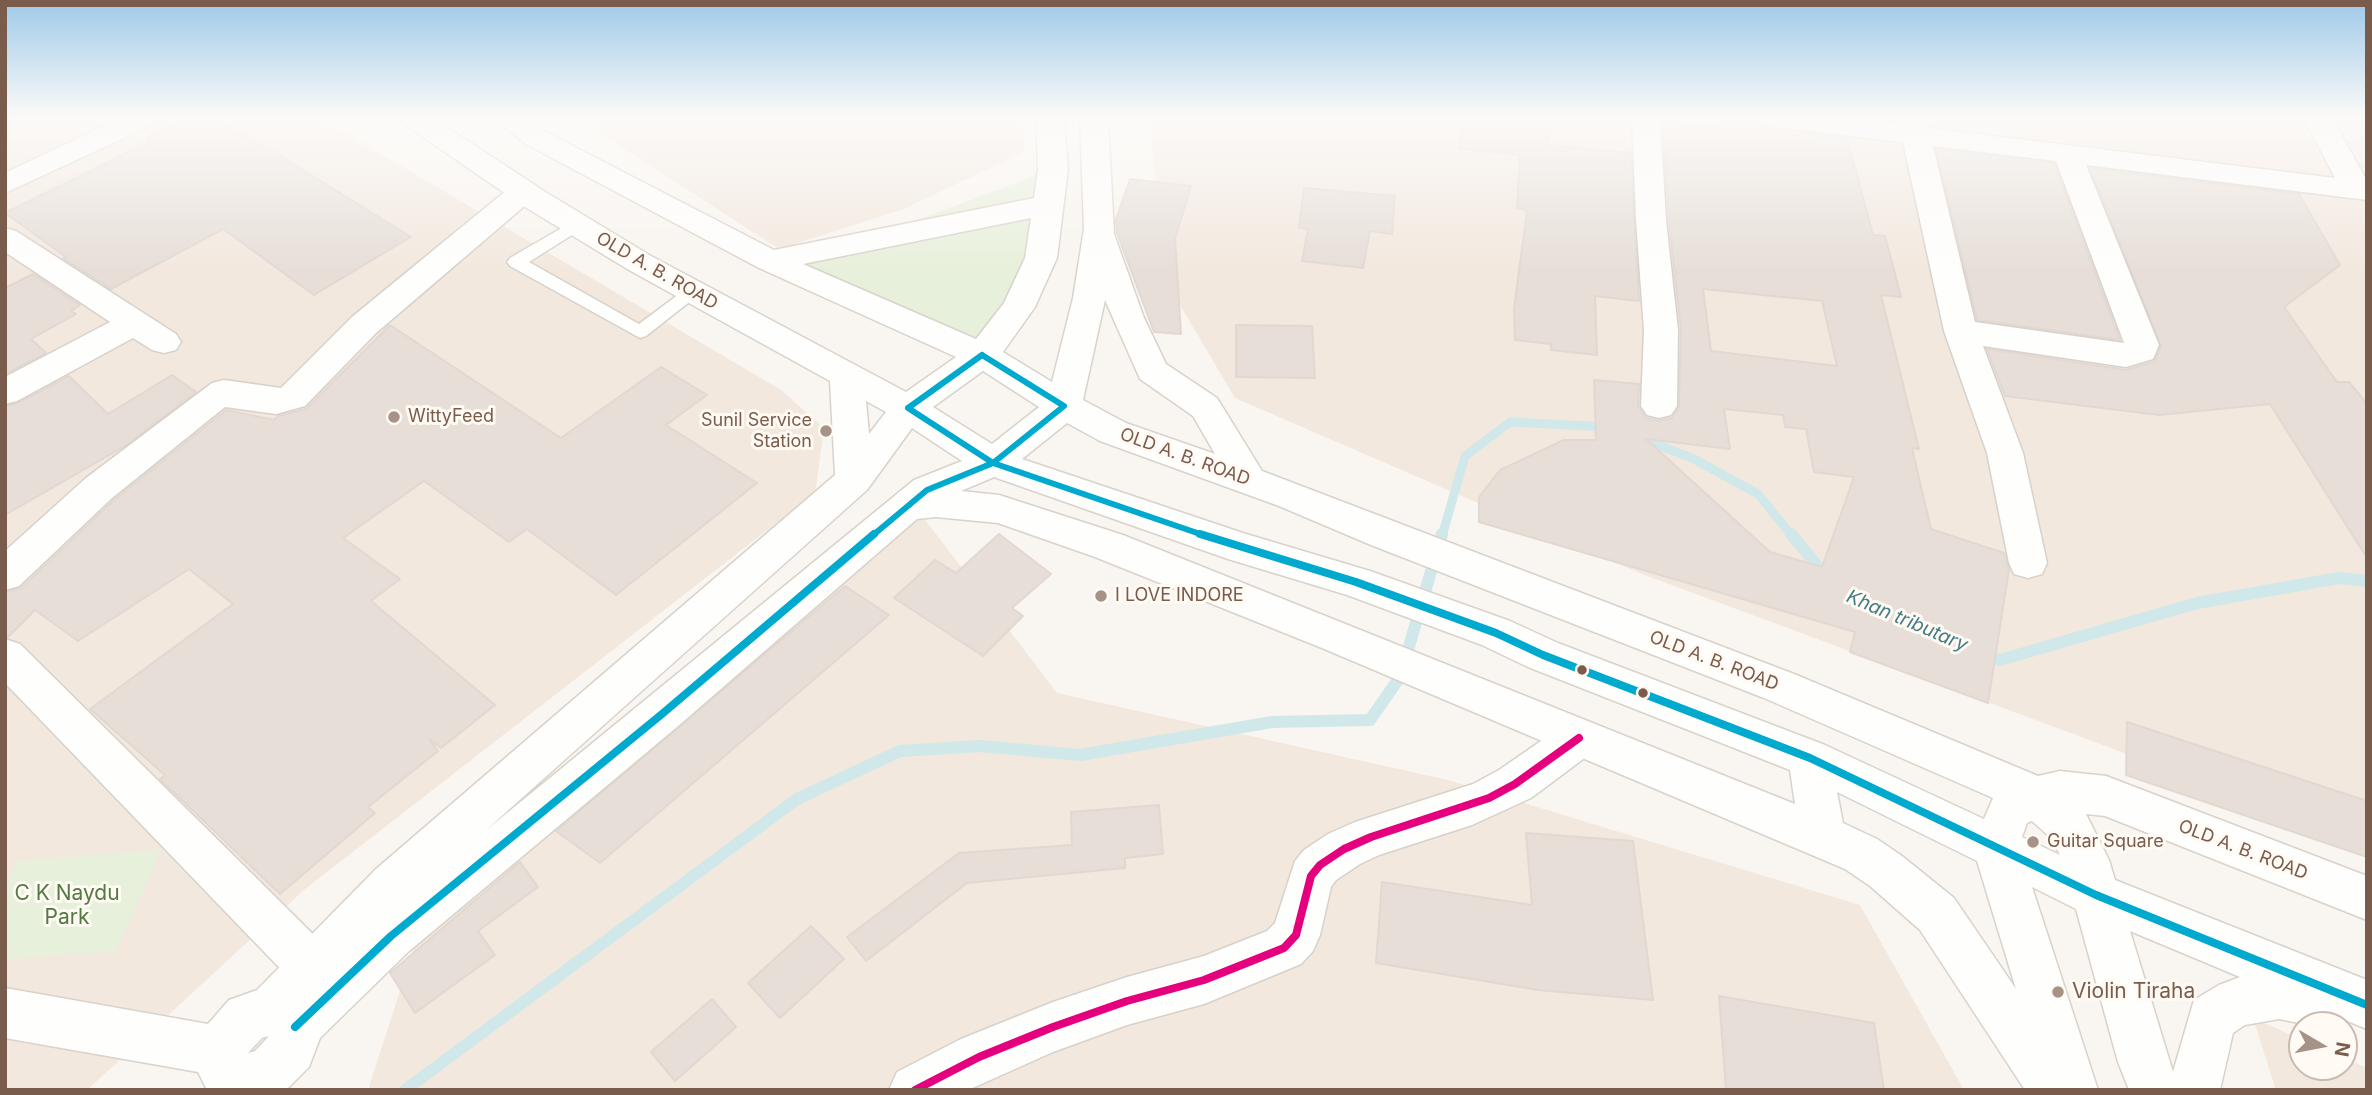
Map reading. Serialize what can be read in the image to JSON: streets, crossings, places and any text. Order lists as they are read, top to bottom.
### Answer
{
  "streets": {
    "main road": ["OLD A. B. ROAD"]
  },
  "water": ["Khan tributary"],
  "parks": ["C K Naydu Park"],
  "places": [
    "WittyFeed",
    "Sunil Service Station",
    "I LOVE INDORE",
    "Guitar Square",
    "Violin Tiraha"
  ],
  "north": "right"
}
